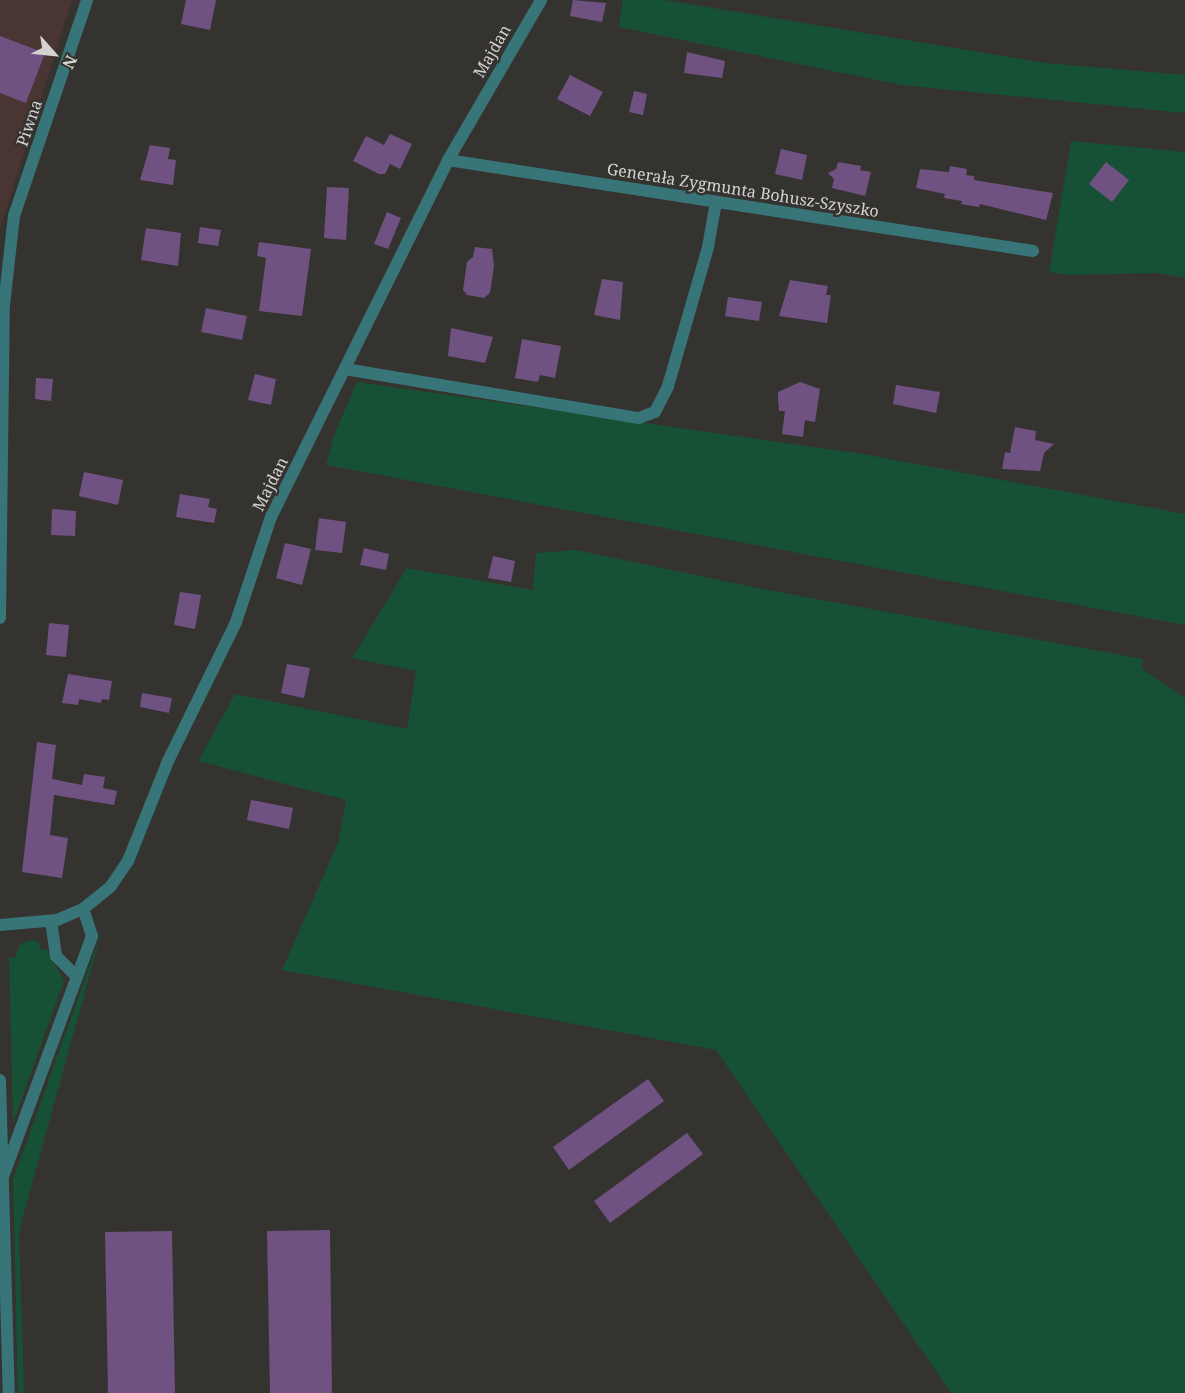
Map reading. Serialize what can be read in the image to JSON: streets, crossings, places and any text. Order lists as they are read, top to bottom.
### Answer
{
  "streets": {
    "street": ["Majdan", "Piwna", "Generała Zygmunta Bohusz-Szyszko"]
  },
  "crossings": [
    ["Majdan", "Generała Zygmunta Bohusz-Szyszko"]
  ],
  "north": "bottom right"
}
